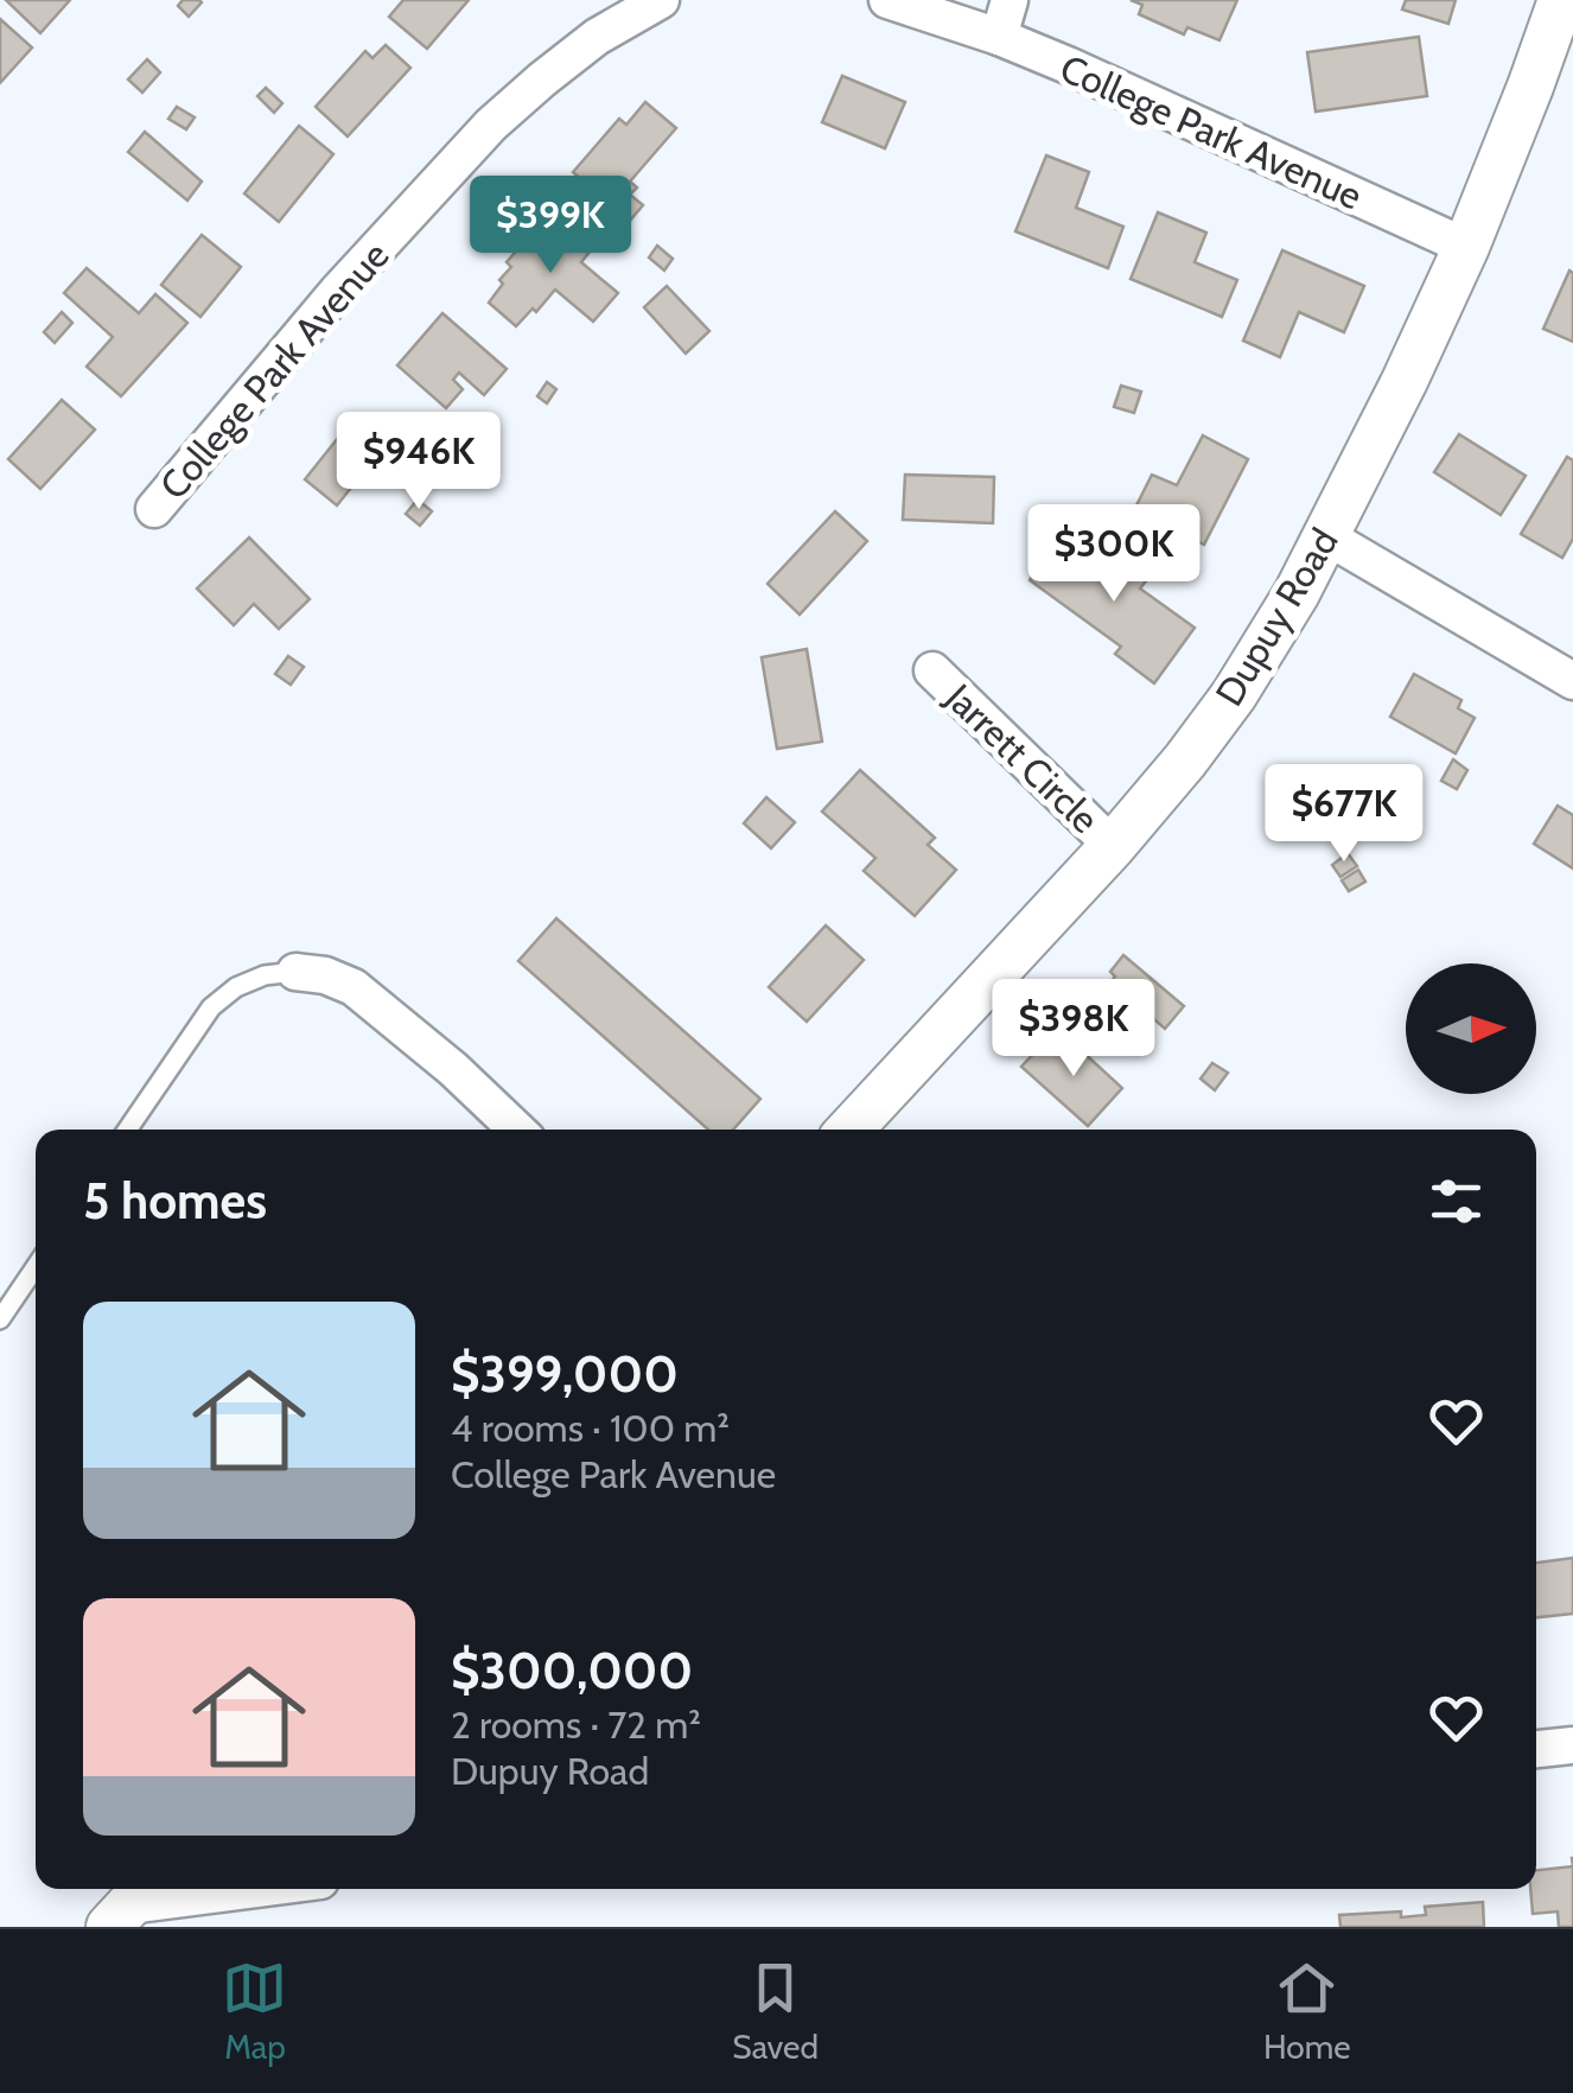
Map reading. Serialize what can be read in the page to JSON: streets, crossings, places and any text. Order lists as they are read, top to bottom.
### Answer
{
  "streets": {
    "street": ["College Park Avenue", "Dupuy Road", "Jarrett Circle"]
  },
  "crossings": [
    ["College Park Avenue", "Dupuy Road"],
    ["Dupuy Road", "Jarrett Circle"]
  ],
  "north": "right",
  "page": {
    "price": [
      "$399K",
      "$946K",
      "$300K",
      "$677K",
      "$398K"
    ],
    "heading": "5 homes",
    "list": [
      {
        "name": "$399,000",
        "note": "4 rooms · 100 m² · College Park Avenue"
      },
      {
        "name": "$300,000",
        "note": "2 rooms · 72 m² · Dupuy Road"
      }
    ],
    "tabs": ["Map", "Saved", "Home"]
  }
}
